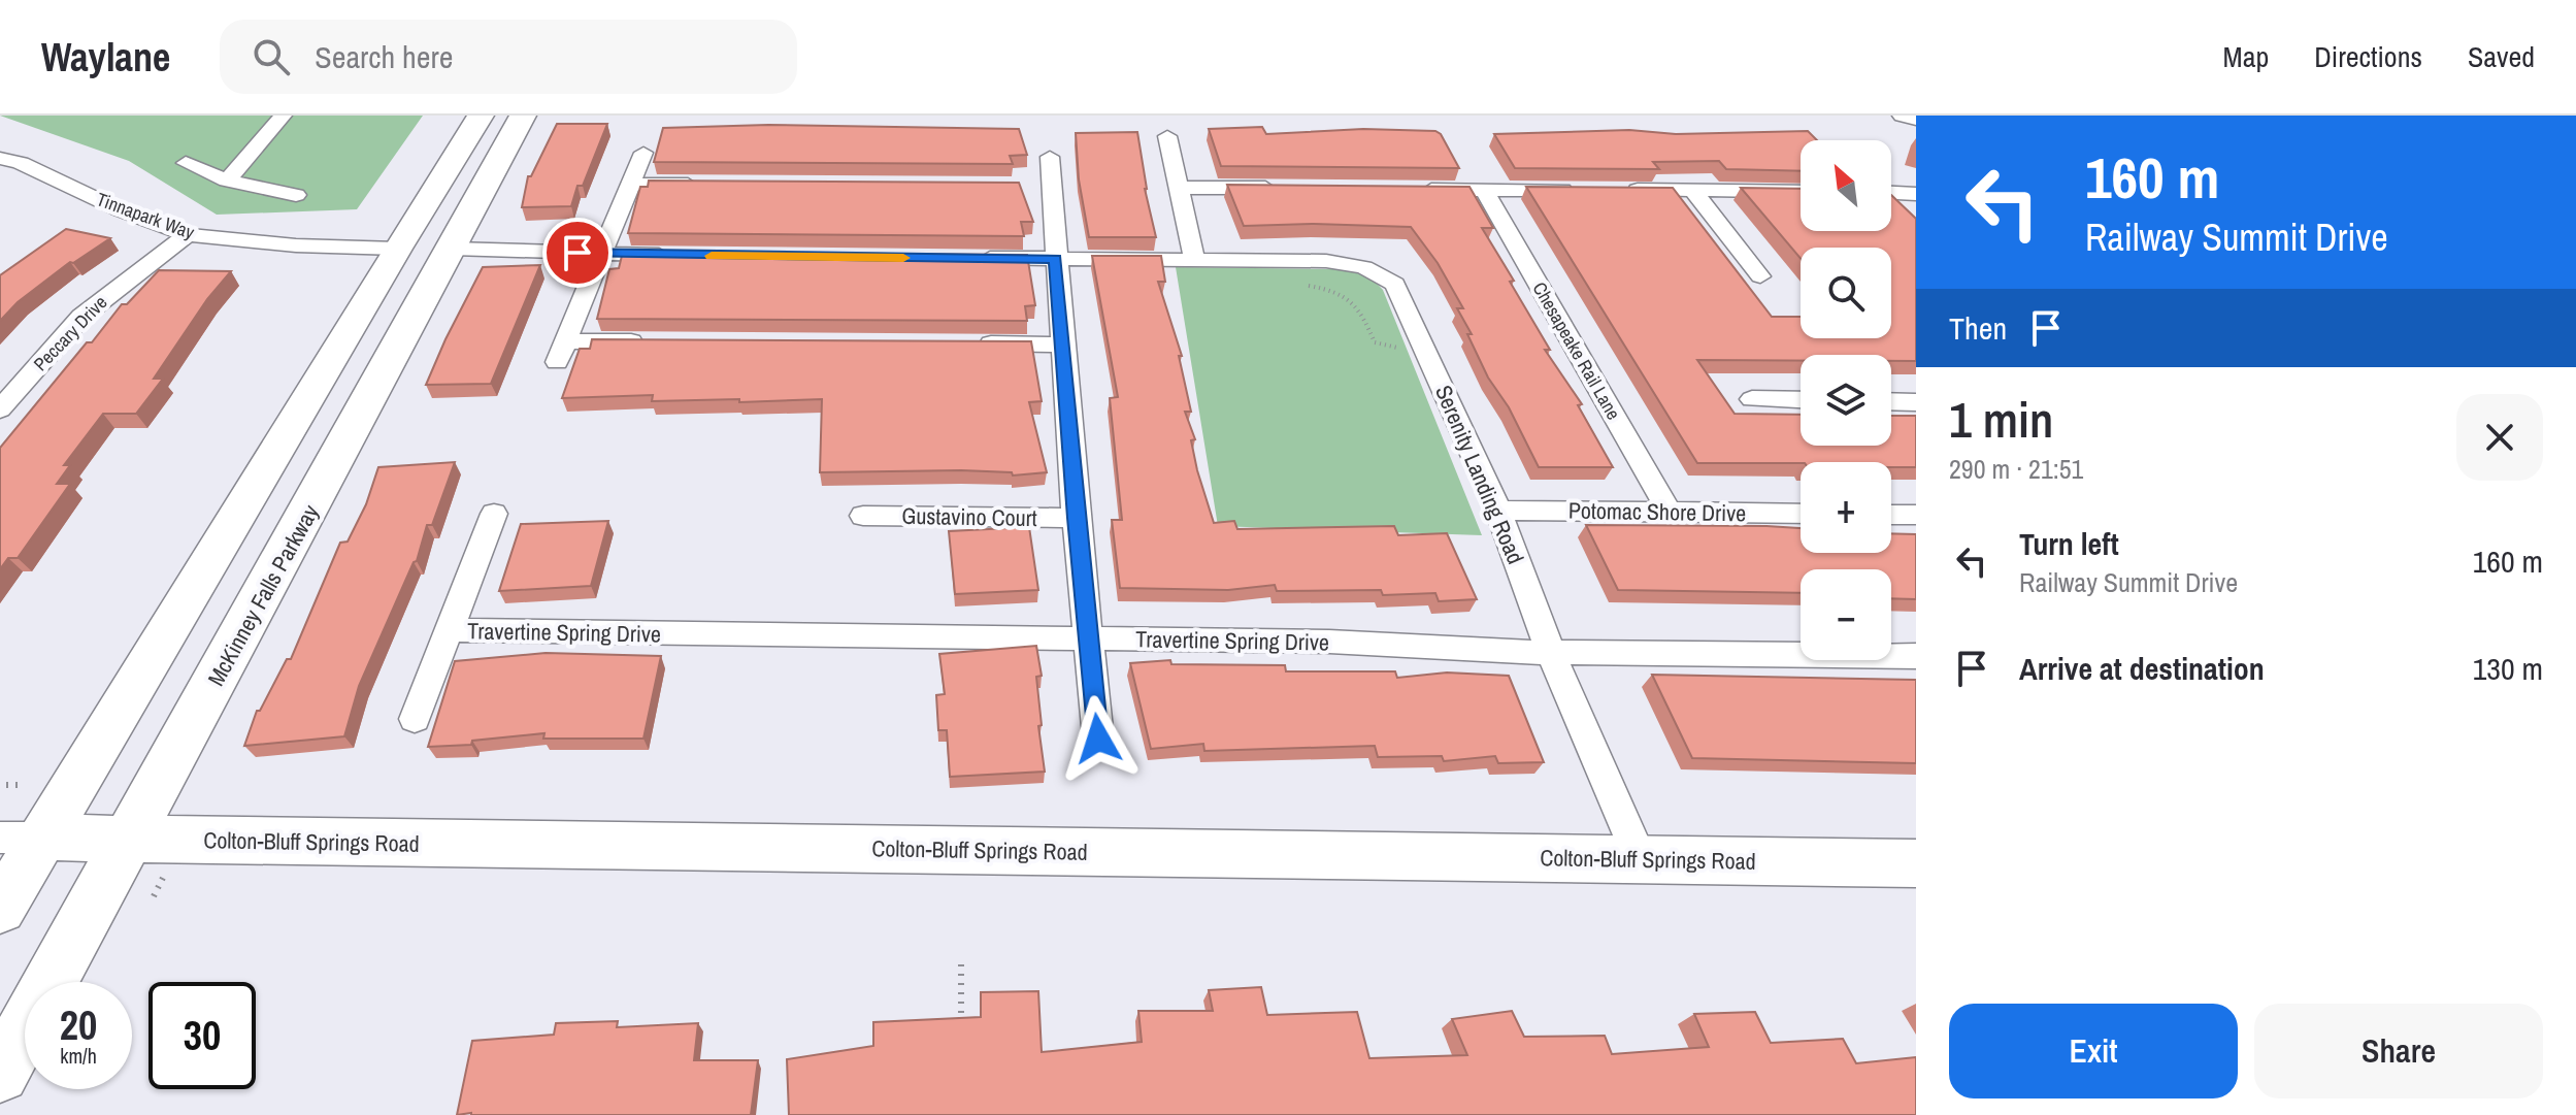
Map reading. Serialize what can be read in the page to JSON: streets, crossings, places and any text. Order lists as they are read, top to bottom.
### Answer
{
  "streets": {
    "main road": ["McKinney Falls Parkway", "Colton-Bluff Springs Road"],
    "street": [
      "Tinnapark Way",
      "Peccary Drive",
      "Chesapeake Rail Lane",
      "Serenity Landing Road",
      "Potomac Shore Drive",
      "Gustavino Court",
      "Travertine Spring Drive"
    ]
  },
  "crossings": [
    ["Tinnapark Way", "Peccary Drive"],
    ["Chesapeake Rail Lane", "Potomac Shore Drive"],
    ["Serenity Landing Road", "Potomac Shore Drive"],
    ["Serenity Landing Road", "Travertine Spring Drive"],
    ["Serenity Landing Road", "Colton-Bluff Springs Road"],
    ["McKinney Falls Parkway", "Colton-Bluff Springs Road"]
  ],
  "north": "top left",
  "page": {
    "header": "Waylane",
    "search": "Search here",
    "nav": ["Map", "Directions", "Saved"],
    "turn": ["160 m", "Railway Summit Drive"],
    "map_buttons": ["+", "−"],
    "then": "Then",
    "heading": ["1 min", "290 m · 21:51"],
    "list": [
      {
        "name": "Turn left",
        "note": "Railway Summit Drive",
        "value": "160 m"
      },
      {
        "name": "Arrive at destination",
        "value": "130 m"
      }
    ],
    "speed": "20 km/h",
    "limit": "30",
    "buttons": ["Exit", "Share"]
  }
}
